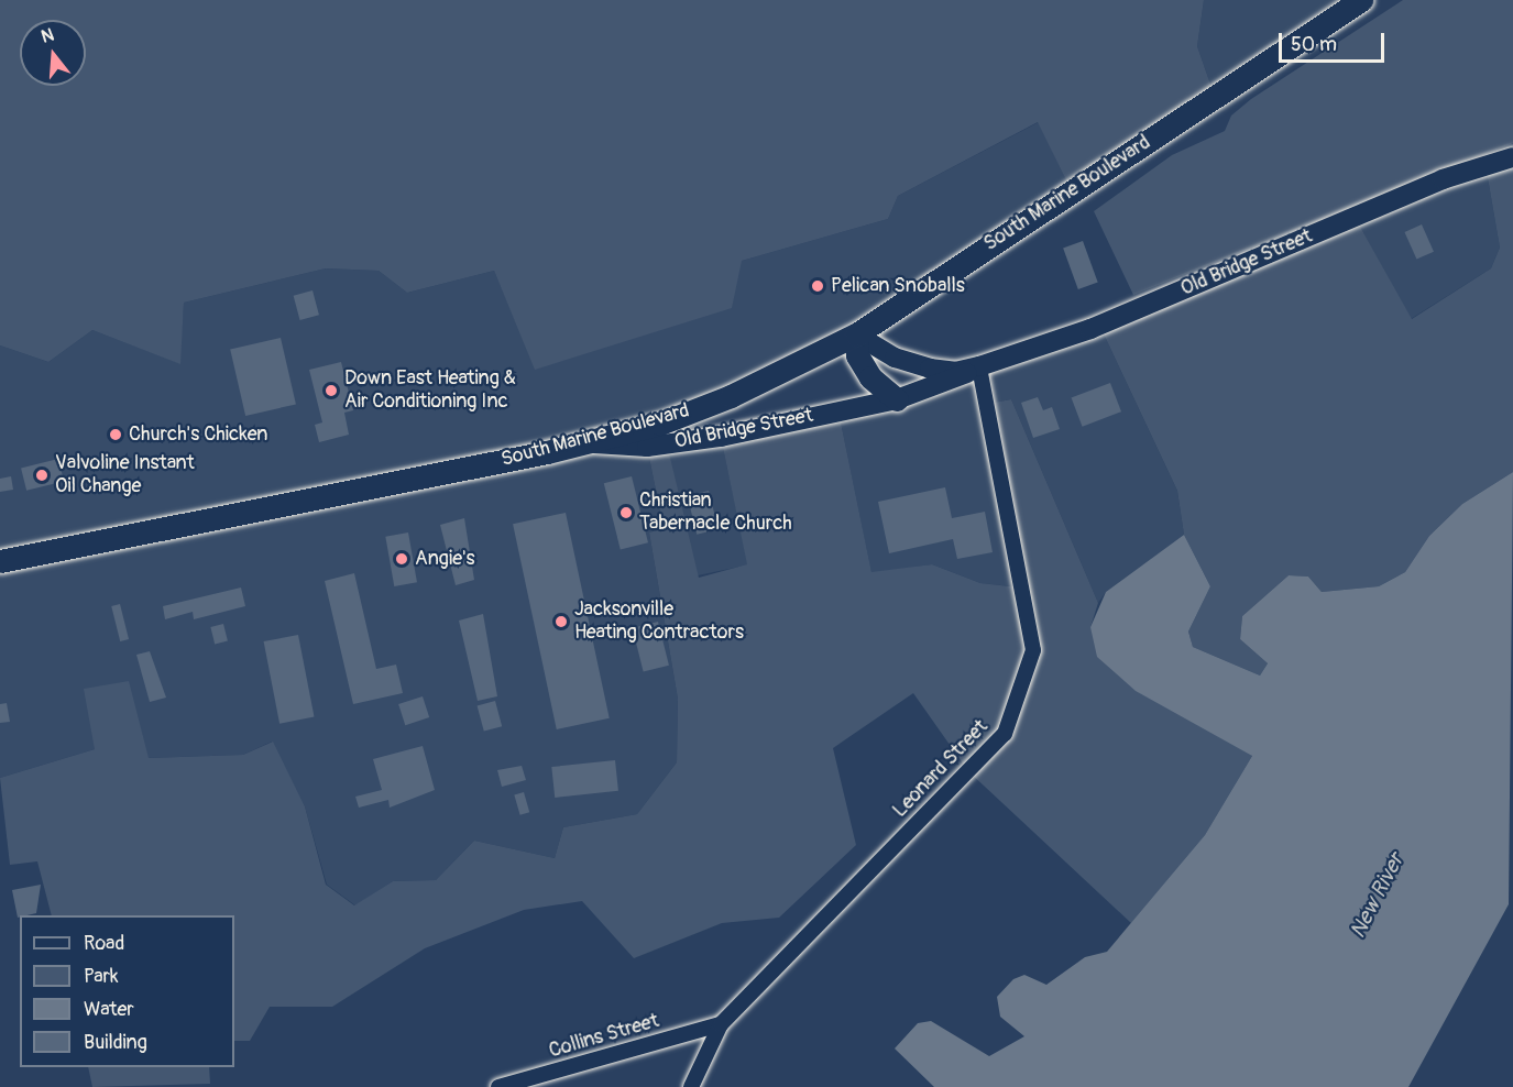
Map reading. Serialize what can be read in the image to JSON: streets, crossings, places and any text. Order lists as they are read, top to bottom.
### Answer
{
  "streets": {
    "main road": ["South Marine Boulevard", "Old Bridge Street"],
    "street": ["Leonard Street", "Collins Street"]
  },
  "crossings": [
    ["South Marine Boulevard", "Old Bridge Street"],
    ["Old Bridge Street", "Leonard Street"],
    ["Leonard Street", "Collins Street"]
  ],
  "water": ["New River"],
  "places": [
    "Pelican Snoballs",
    "Down East Heating & Air Conditioning Inc",
    "Church's Chicken",
    "Valvoline Instant Oil Change",
    "Christian Tabernacle Church",
    "Angie's",
    "Jacksonville Heating Contractors"
  ],
  "legend": [
    "Road",
    "Park",
    "Water",
    "Building"
  ],
  "scale_bar": "50 m",
  "north": "top"
}
